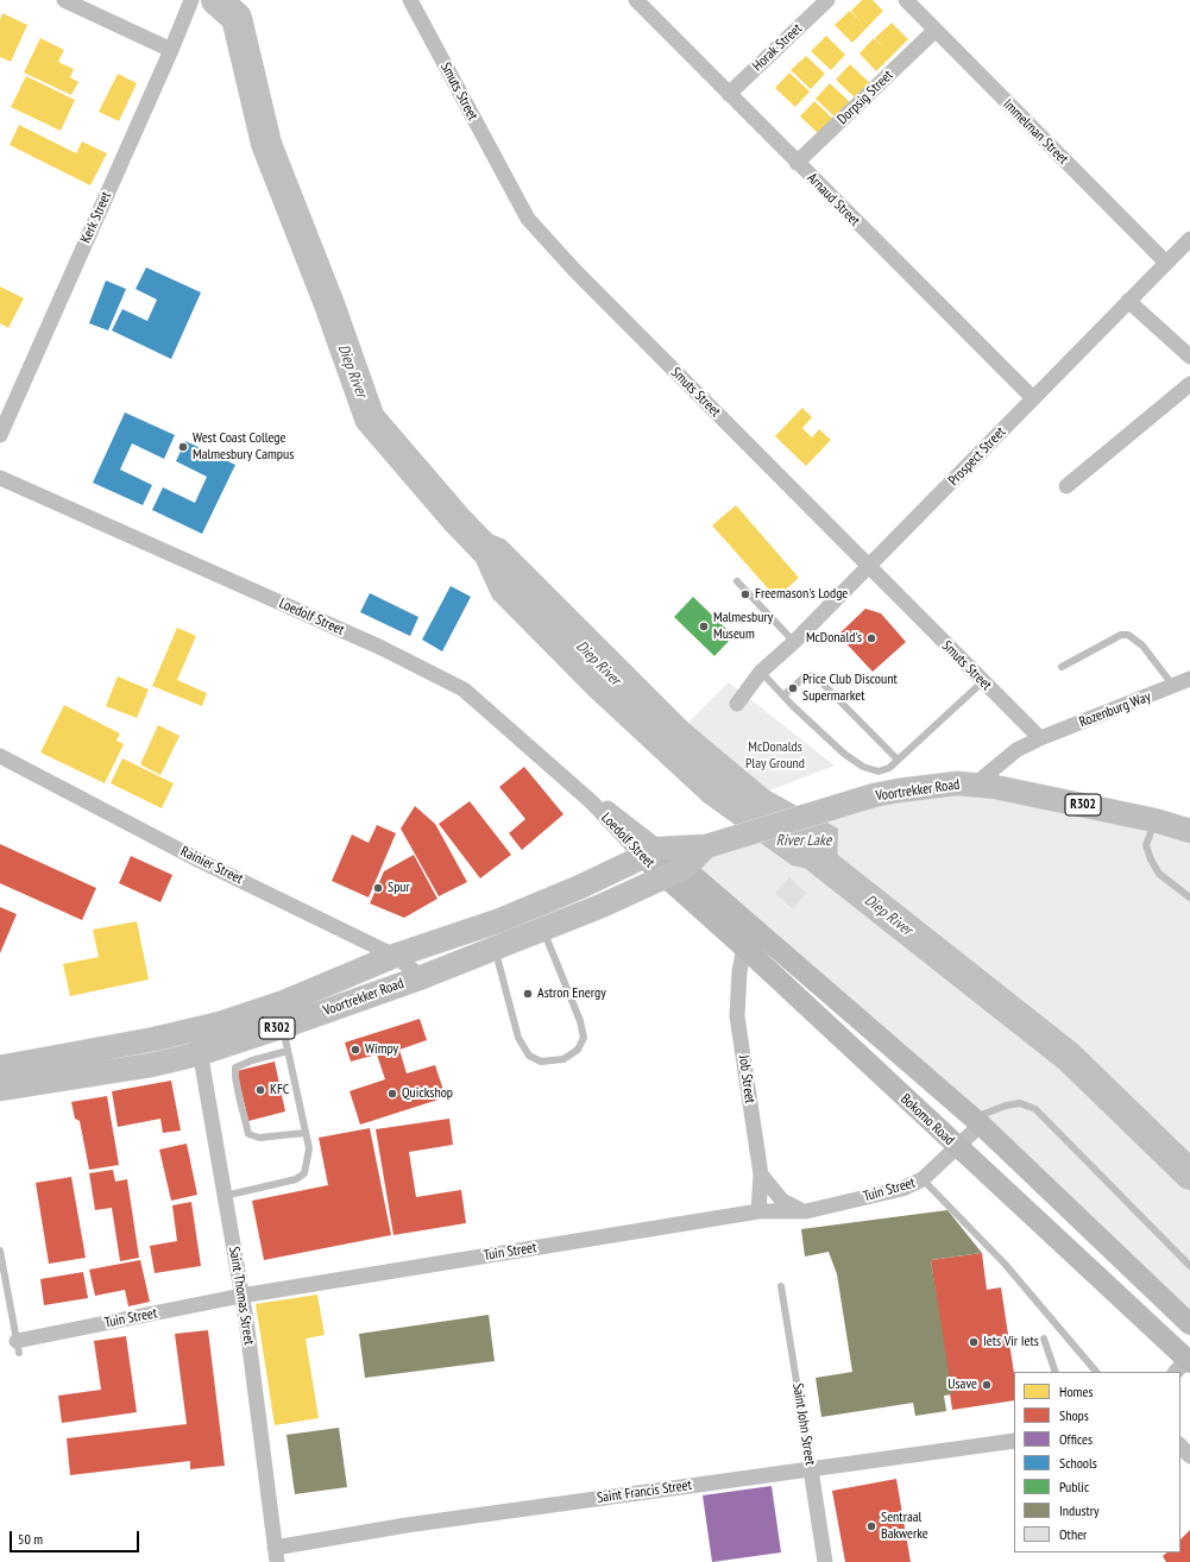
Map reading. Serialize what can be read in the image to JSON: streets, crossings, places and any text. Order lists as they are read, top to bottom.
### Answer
{
  "streets": {
    "main road": ["Voortrekker Road", "R302", "Bokomo Road"],
    "street": [
      "Horak Street",
      "Smuts Street",
      "Dorpsig Street",
      "Immelman Street",
      "Arnaud Street",
      "Kerk Street",
      "Prospect Street",
      "Loedolf Street",
      "Rozenburg Way",
      "Rainier Street",
      "Job Street",
      "Tuin Street",
      "Saint Thomas Street",
      "Saint John Street",
      "Saint Francis Street"
    ]
  },
  "crossings": [
    ["Horak Street", "Arnaud Street"],
    ["Smuts Street", "Prospect Street"],
    ["Smuts Street", "Rozenburg Way"],
    ["Dorpsig Street", "Immelman Street"],
    ["Dorpsig Street", "Arnaud Street"],
    ["Immelman Street", "Prospect Street"],
    ["Arnaud Street", "Prospect Street"],
    ["Loedolf Street", "Voortrekker Road"],
    ["Rozenburg Way", "Voortrekker Road"],
    ["Voortrekker Road", "Rainier Street"],
    ["Voortrekker Road", "Bokomo Road"],
    ["Voortrekker Road", "Saint Thomas Street"],
    ["Job Street", "Bokomo Road"],
    ["Job Street", "Tuin Street"],
    ["Bokomo Road", "Tuin Street"],
    ["Tuin Street", "Saint Thomas Street"],
    ["Saint Thomas Street", "Saint Francis Street"],
    ["Saint John Street", "Saint Francis Street"]
  ],
  "water": ["Diep River", "River Lake"],
  "parks": ["McDonalds Play Ground"],
  "places": [
    "West Coast College Malmesbury Campus",
    "Freemason's Lodge",
    "Malmesbury Museum",
    "McDonald's",
    "Price Club Discount Supermarket",
    "Spur",
    "Astron Energy",
    "Wimpy",
    "KFC",
    "Quickshop",
    "Iets Vir Iets",
    "Usave",
    "Sentraal Bakwerke"
  ],
  "legend": [
    "Homes",
    "Shops",
    "Offices",
    "Schools",
    "Public",
    "Industry",
    "Other"
  ],
  "scale_bar": "50 m"
}
